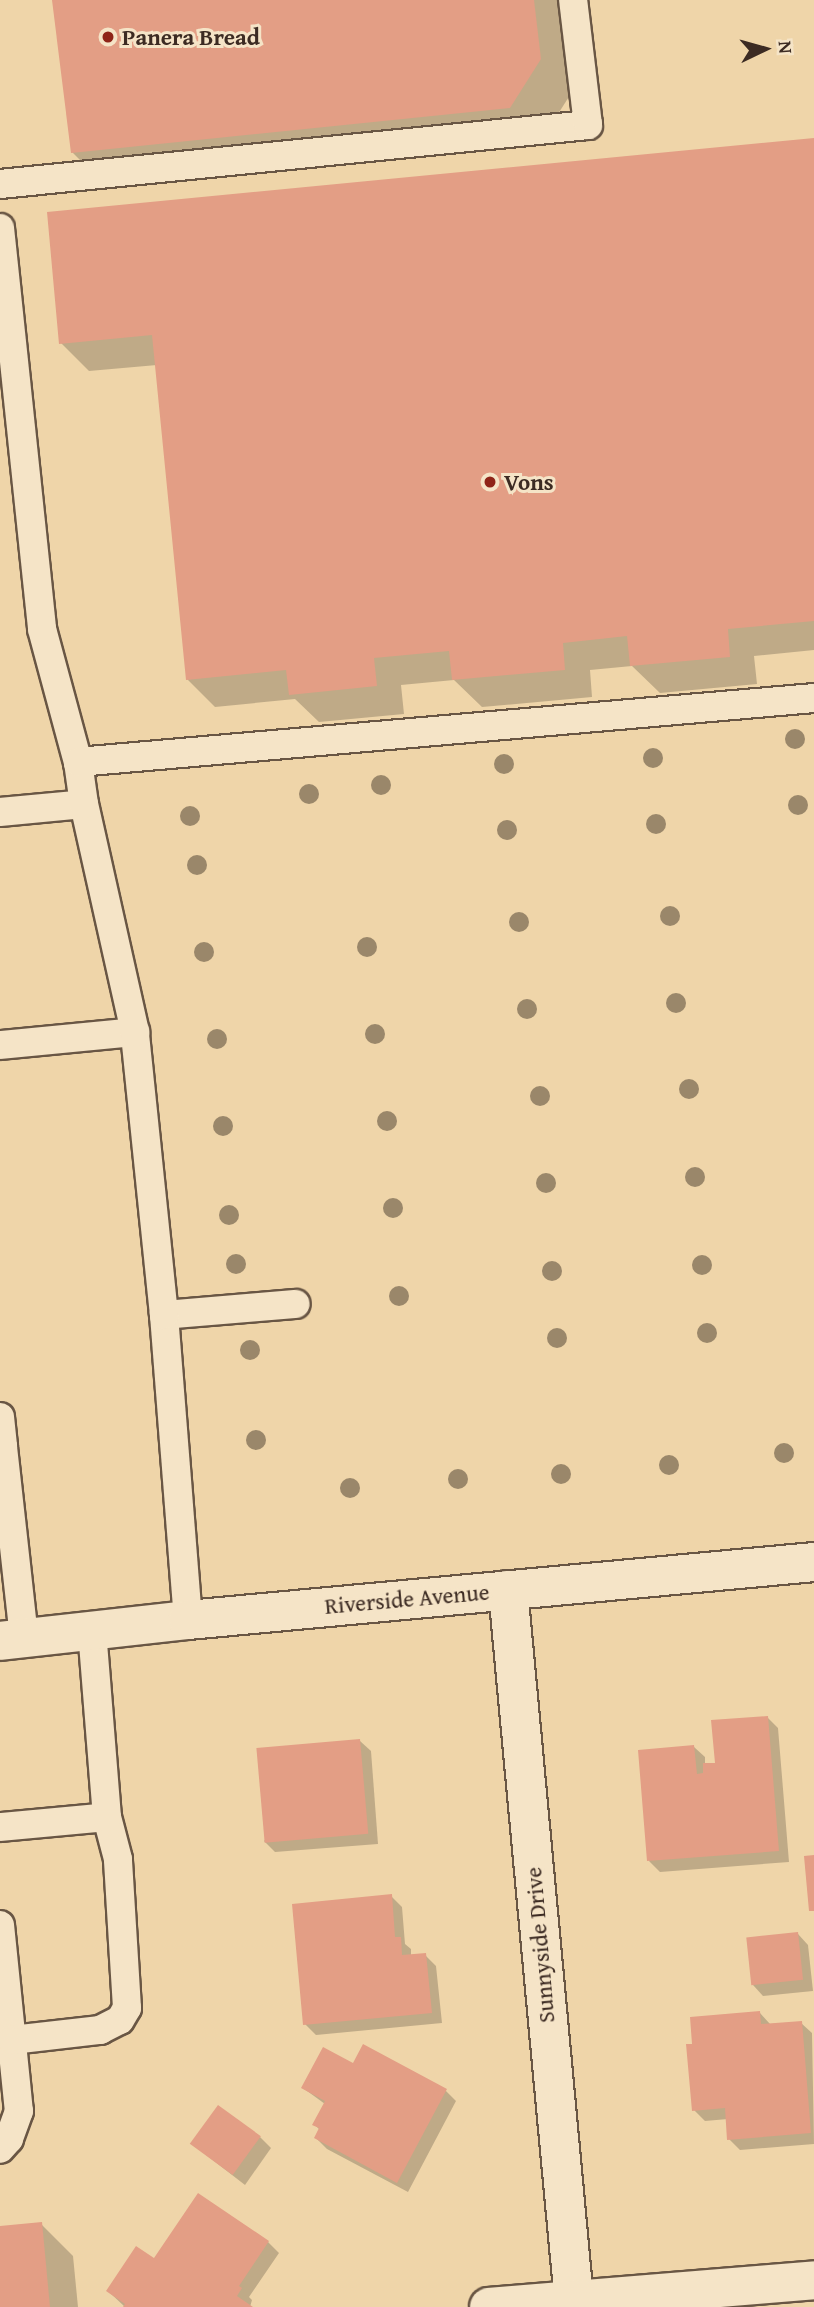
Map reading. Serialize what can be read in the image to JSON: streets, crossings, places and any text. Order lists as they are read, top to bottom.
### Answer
{
  "streets": {
    "street": ["Riverside Avenue", "Sunnyside Drive"]
  },
  "crossings": [
    ["Riverside Avenue", "Sunnyside Drive"]
  ],
  "places": ["Panera Bread", "Vons"],
  "north": "right"
}
